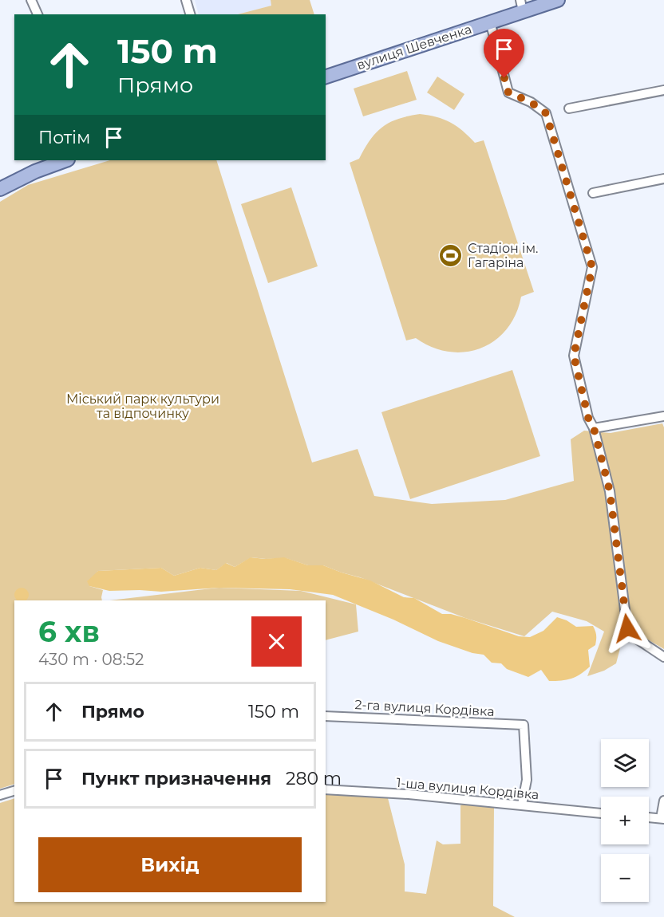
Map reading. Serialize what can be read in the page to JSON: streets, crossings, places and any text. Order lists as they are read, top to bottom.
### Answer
{
  "streets": {
    "main road": ["вулиця Шевченка"],
    "street": ["2-га вулиця Кордівка", "1-ша вулиця Кордівка"]
  },
  "crossings": [
    ["2-га вулиця Кордівка", "1-ша вулиця Кордівка"]
  ],
  "parks": ["Міський парк культури та відпочинку"],
  "places": {
    "sports": ["Стадіон ім. Гагаріна"]
  },
  "page": {
    "turn": ["150 m", "Прямо"],
    "then": "Потім",
    "heading": ["6 хв", "430 m · 08:52"],
    "list": [
      {
        "name": "Прямо",
        "value": "150 m"
      },
      {
        "name": "Пункт призначення",
        "value": "280 m"
      }
    ],
    "map_buttons": ["+", "−"],
    "buttons": "Вихід"
  }
}
